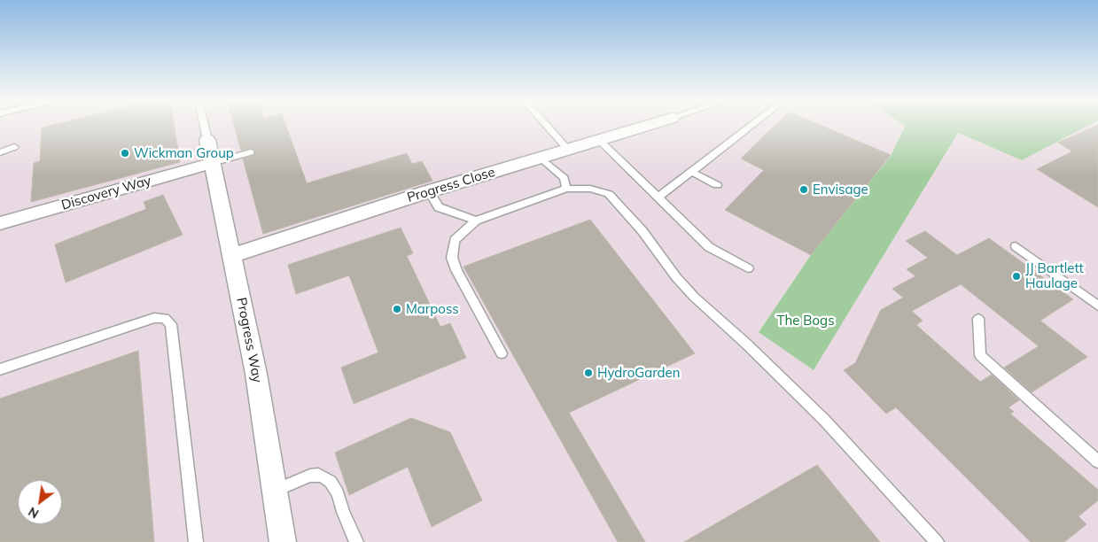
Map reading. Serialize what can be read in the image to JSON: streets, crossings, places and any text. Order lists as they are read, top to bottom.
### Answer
{
  "streets": {
    "street": ["Progress Close", "Discovery Way", "Progress Way"]
  },
  "crossings": [
    ["Progress Close", "Progress Way"],
    ["Discovery Way", "Progress Way"]
  ],
  "parks": ["The Bogs"],
  "places": [
    "Wickman Group",
    "Envisage",
    "JJ Bartlett Haulage",
    "Marposs",
    "HydroGarden"
  ],
  "north": "bottom left"
}
